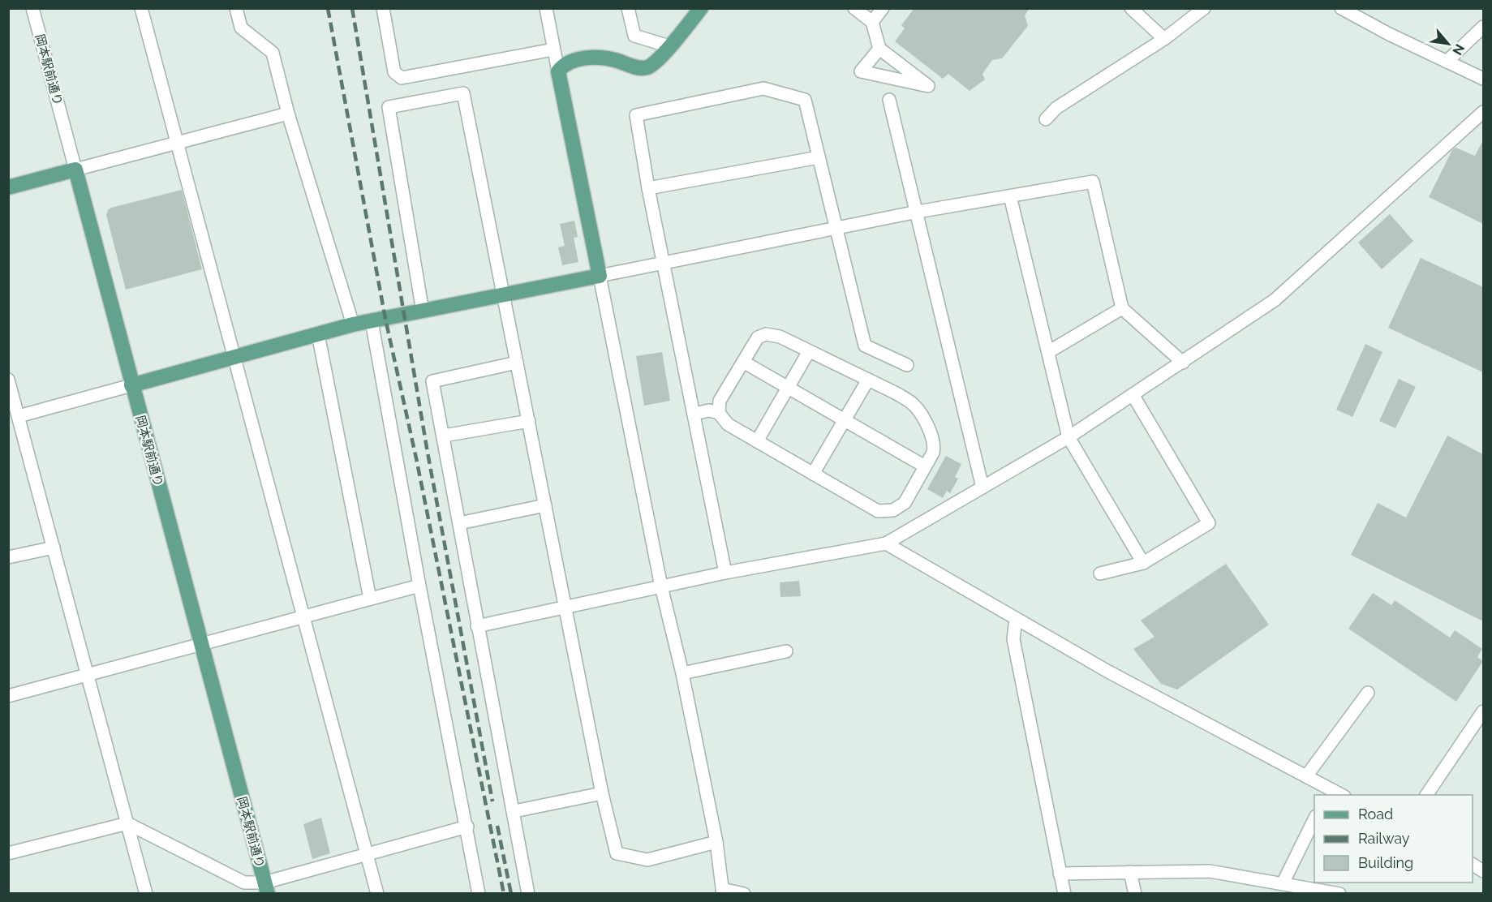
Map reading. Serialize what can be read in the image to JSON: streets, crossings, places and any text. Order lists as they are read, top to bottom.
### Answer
{
  "streets": {
    "main road": ["岡本駅前通り"]
  },
  "legend": ["Road", "Railway", "Building"],
  "north": "bottom right"
}
